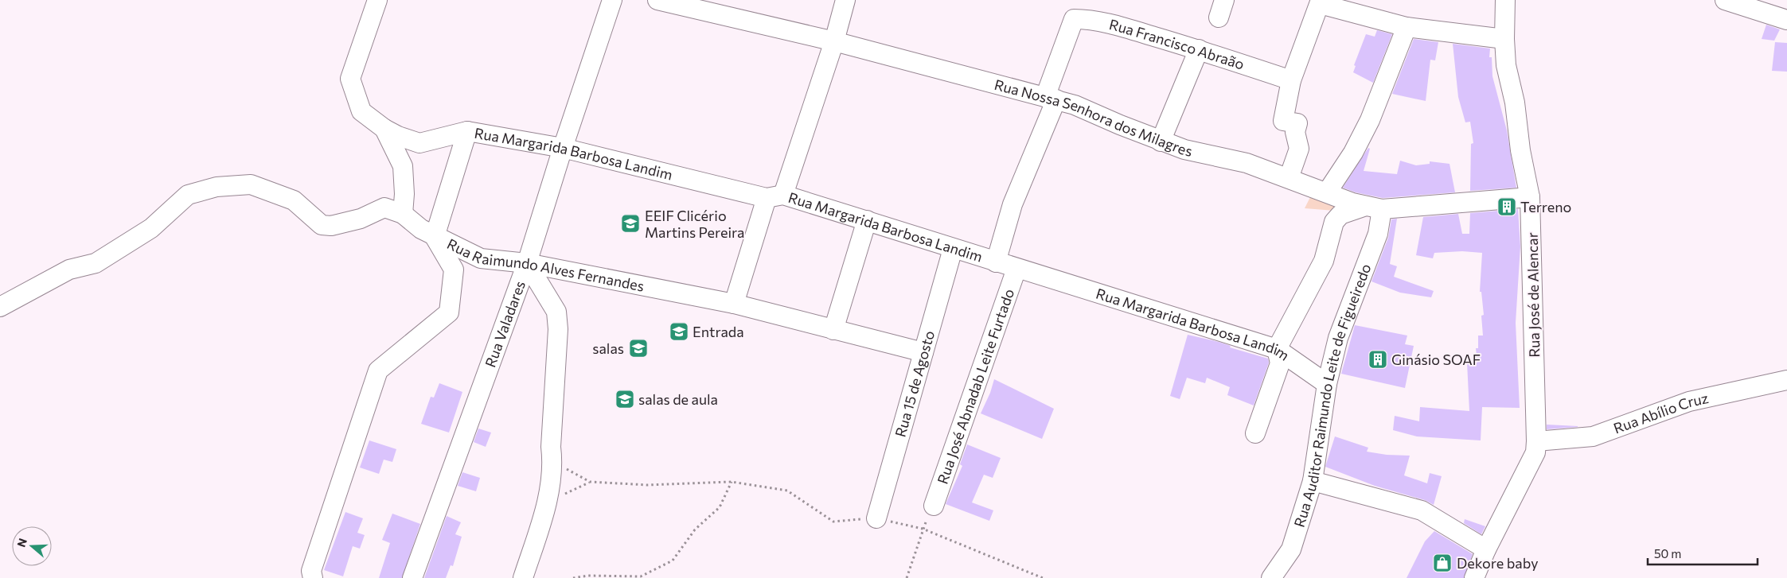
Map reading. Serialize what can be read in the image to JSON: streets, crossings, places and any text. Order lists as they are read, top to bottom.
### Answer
{
  "streets": {
    "street": [
      "Rua Francisco Abraão",
      "Rua Nossa Senhora dos Milagres",
      "Rua Margarida Barbosa Landim",
      "Rua Raimundo Alves Fernandes",
      "Rua José de Alencar",
      "Rua Valadares",
      "Rua 15 de Agosto",
      "Rua José Abnadab Leite Furtado",
      "Rua Auditor Raimundo Leite de Figueiredo",
      "Rua Abílio Cruz"
    ]
  },
  "crossings": [
    ["Rua Francisco Abraão", "Rua Nossa Senhora dos Milagres"],
    ["Rua Nossa Senhora dos Milagres", "Rua José de Alencar"],
    ["Rua Nossa Senhora dos Milagres", "Rua Auditor Raimundo Leite de Figueiredo"],
    ["Rua Margarida Barbosa Landim", "Rua Valadares"],
    ["Rua Margarida Barbosa Landim", "Rua 15 de Agosto"],
    ["Rua Margarida Barbosa Landim", "Rua José Abnadab Leite Furtado"],
    ["Rua Margarida Barbosa Landim", "Rua Auditor Raimundo Leite de Figueiredo"],
    ["Rua Raimundo Alves Fernandes", "Rua Valadares"],
    ["Rua Raimundo Alves Fernandes", "Rua 15 de Agosto"],
    ["Rua José de Alencar", "Rua Abílio Cruz"]
  ],
  "places": {
    "building": ["Terreno", "Ginásio SOAF"],
    "school or university": [
      "EEIF Clicério Martins Pereira",
      "Entrada",
      "salas",
      "salas de aula"
    ],
    "shop": ["Dekore baby"]
  },
  "scale_bar": "50 m",
  "north": "left"
}
